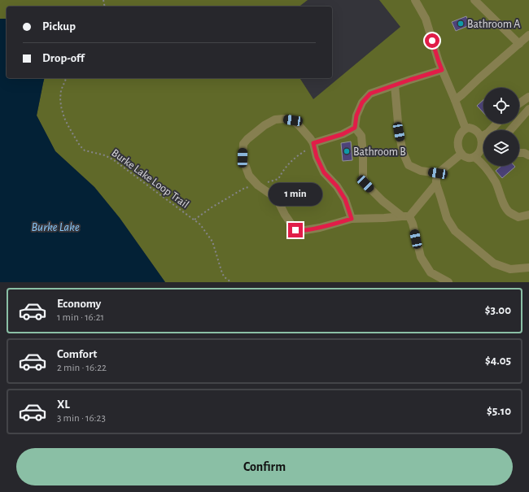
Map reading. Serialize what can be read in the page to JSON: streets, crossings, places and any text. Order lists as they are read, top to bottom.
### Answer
{
  "streets": {
    "path": ["Burke Lake Loop Trail"]
  },
  "water": ["Burke Lake"],
  "places": ["Bathroom A", "Bathroom B"],
  "page": {
    "banner": ["Pickup", "Drop-off"],
    "bubble": "1 min",
    "list": [
      {
        "name": "Economy",
        "note": "1 min · 16:21",
        "value": "$3.00"
      },
      {
        "name": "Comfort",
        "note": "2 min · 16:22",
        "value": "$4.05"
      },
      {
        "name": "XL",
        "note": "3 min · 16:23",
        "value": "$5.10"
      }
    ],
    "buttons": "Confirm"
  }
}
